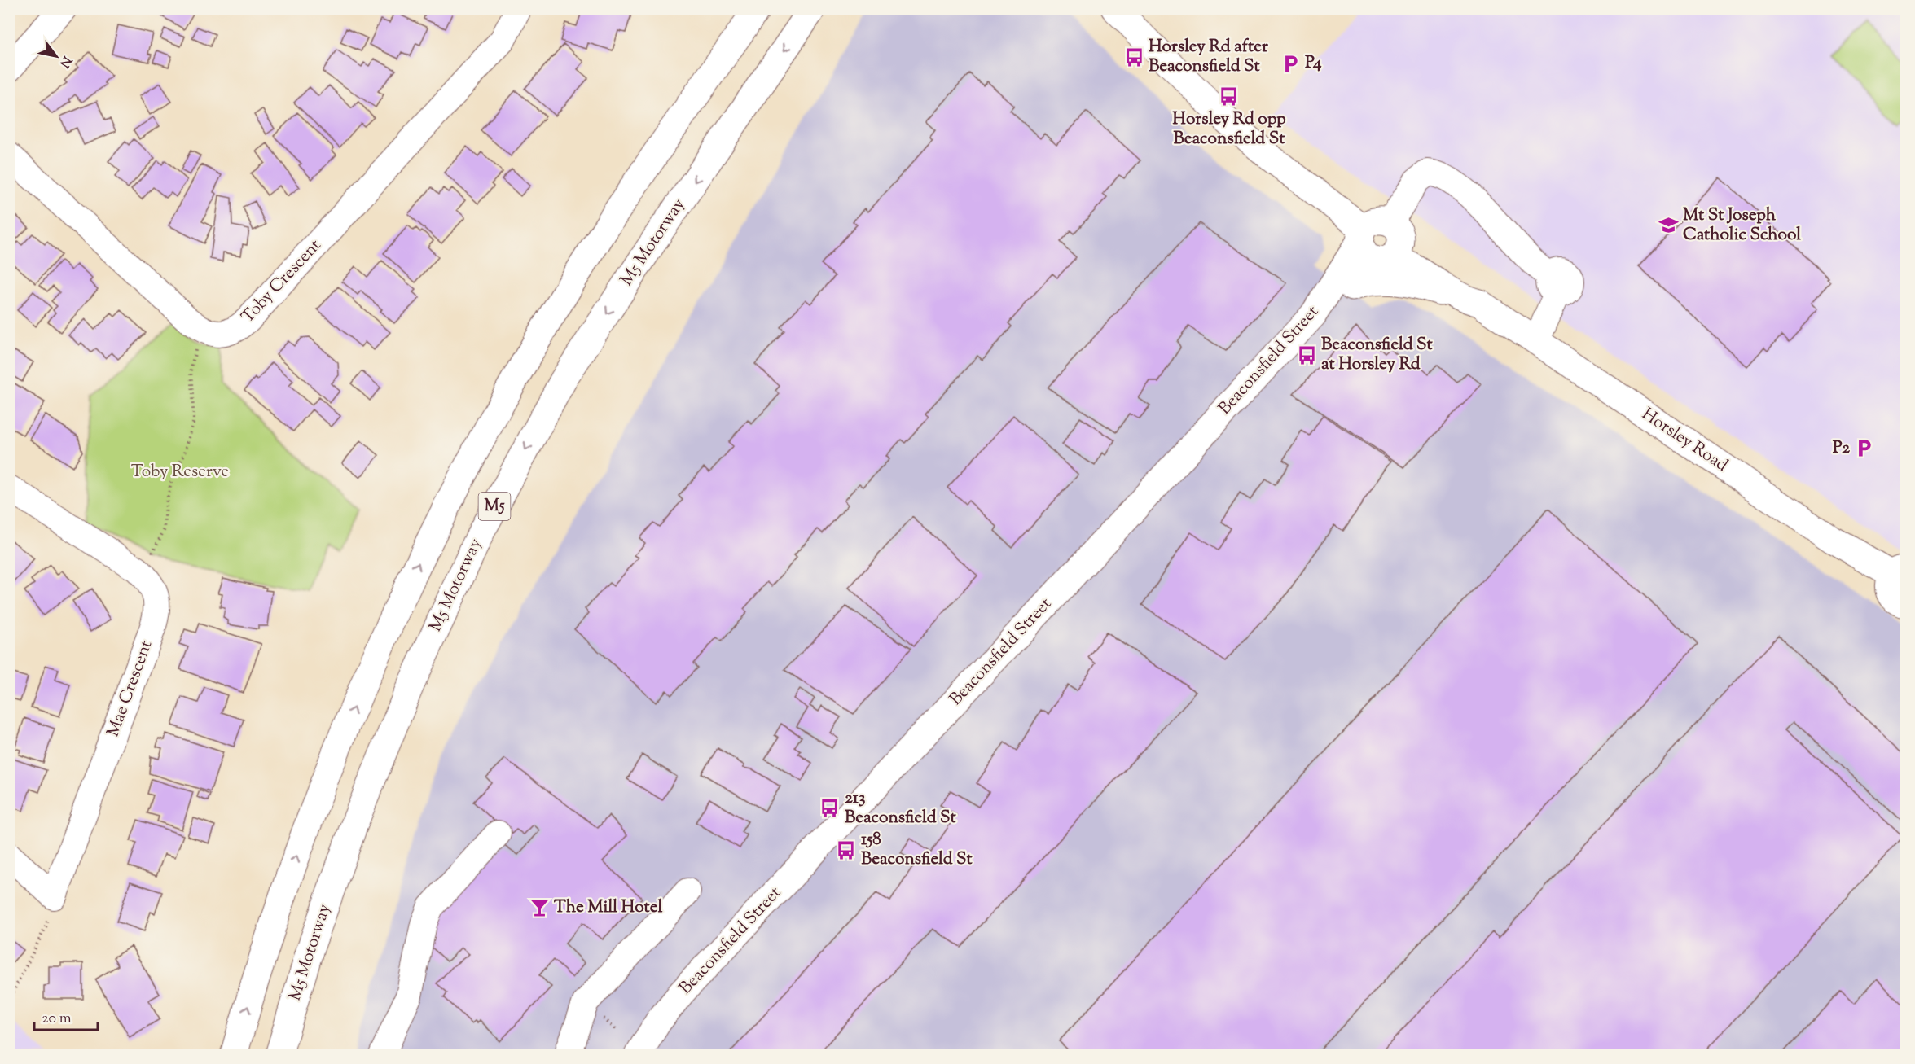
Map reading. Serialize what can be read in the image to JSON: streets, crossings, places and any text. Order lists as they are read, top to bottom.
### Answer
{
  "streets": {
    "main road": [
      "M5 Motorway",
      "Beaconsfield Street",
      "Horsley Road",
      "M5"
    ],
    "street": ["Toby Crescent", "Mae Crescent"]
  },
  "crossings": [
    ["Beaconsfield Street", "Horsley Road"]
  ],
  "parks": ["Toby Reserve"],
  "places": {
    "bus stop": [
      "Horsley Rd after Beaconsfield St",
      "Horsley Rd opp Beaconsfield St",
      "Beaconsfield St at Horsley Rd",
      "213 Beaconsfield St",
      "158 Beaconsfield St"
    ],
    "parking": ["P4", "P2"],
    "school or university": ["Mt St Joseph Catholic School"],
    "bar": ["The Mill Hotel"]
  },
  "scale_bar": "20 m",
  "north": "bottom right"
}
